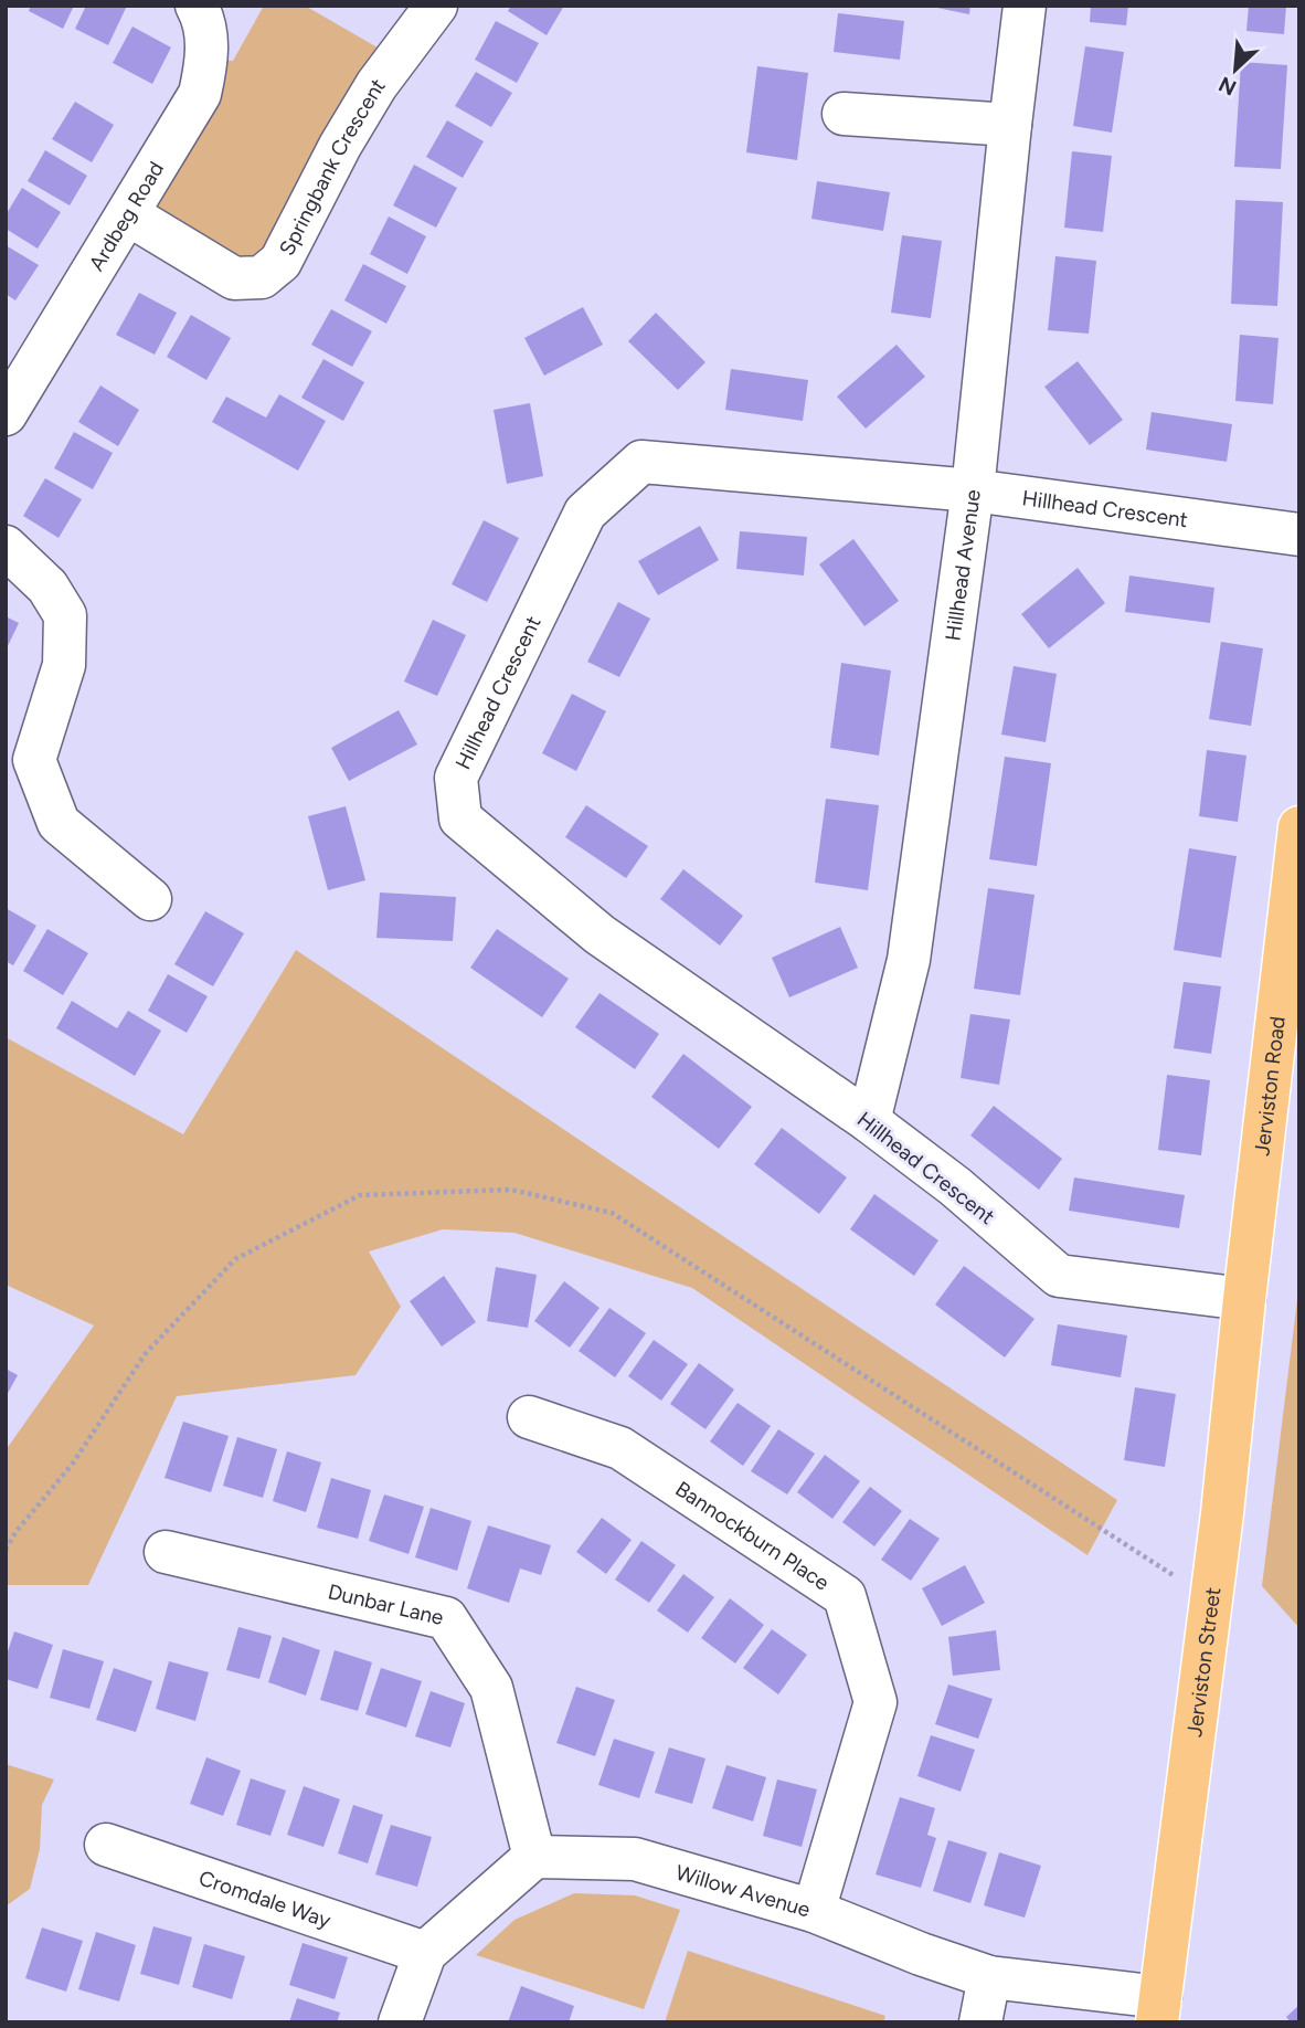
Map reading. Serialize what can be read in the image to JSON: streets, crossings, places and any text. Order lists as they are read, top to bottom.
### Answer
{
  "streets": {
    "main road": ["Jerviston Road", "Jerviston Street"],
    "street": [
      "Springbank Crescent",
      "Ardbeg Road",
      "Hillhead Crescent",
      "Hillhead Avenue",
      "Bannockburn Place",
      "Dunbar Lane",
      "Willow Avenue",
      "Cromdale Way"
    ]
  },
  "crossings": [
    ["Springbank Crescent", "Ardbeg Road"],
    ["Hillhead Crescent", "Hillhead Avenue"],
    ["Hillhead Crescent", "Jerviston Road"],
    ["Hillhead Crescent", "Jerviston Street"],
    ["Jerviston Road", "Jerviston Street"],
    ["Bannockburn Place", "Willow Avenue"],
    ["Dunbar Lane", "Willow Avenue"],
    ["Jerviston Street", "Willow Avenue"]
  ],
  "north": "bottom left"
}
